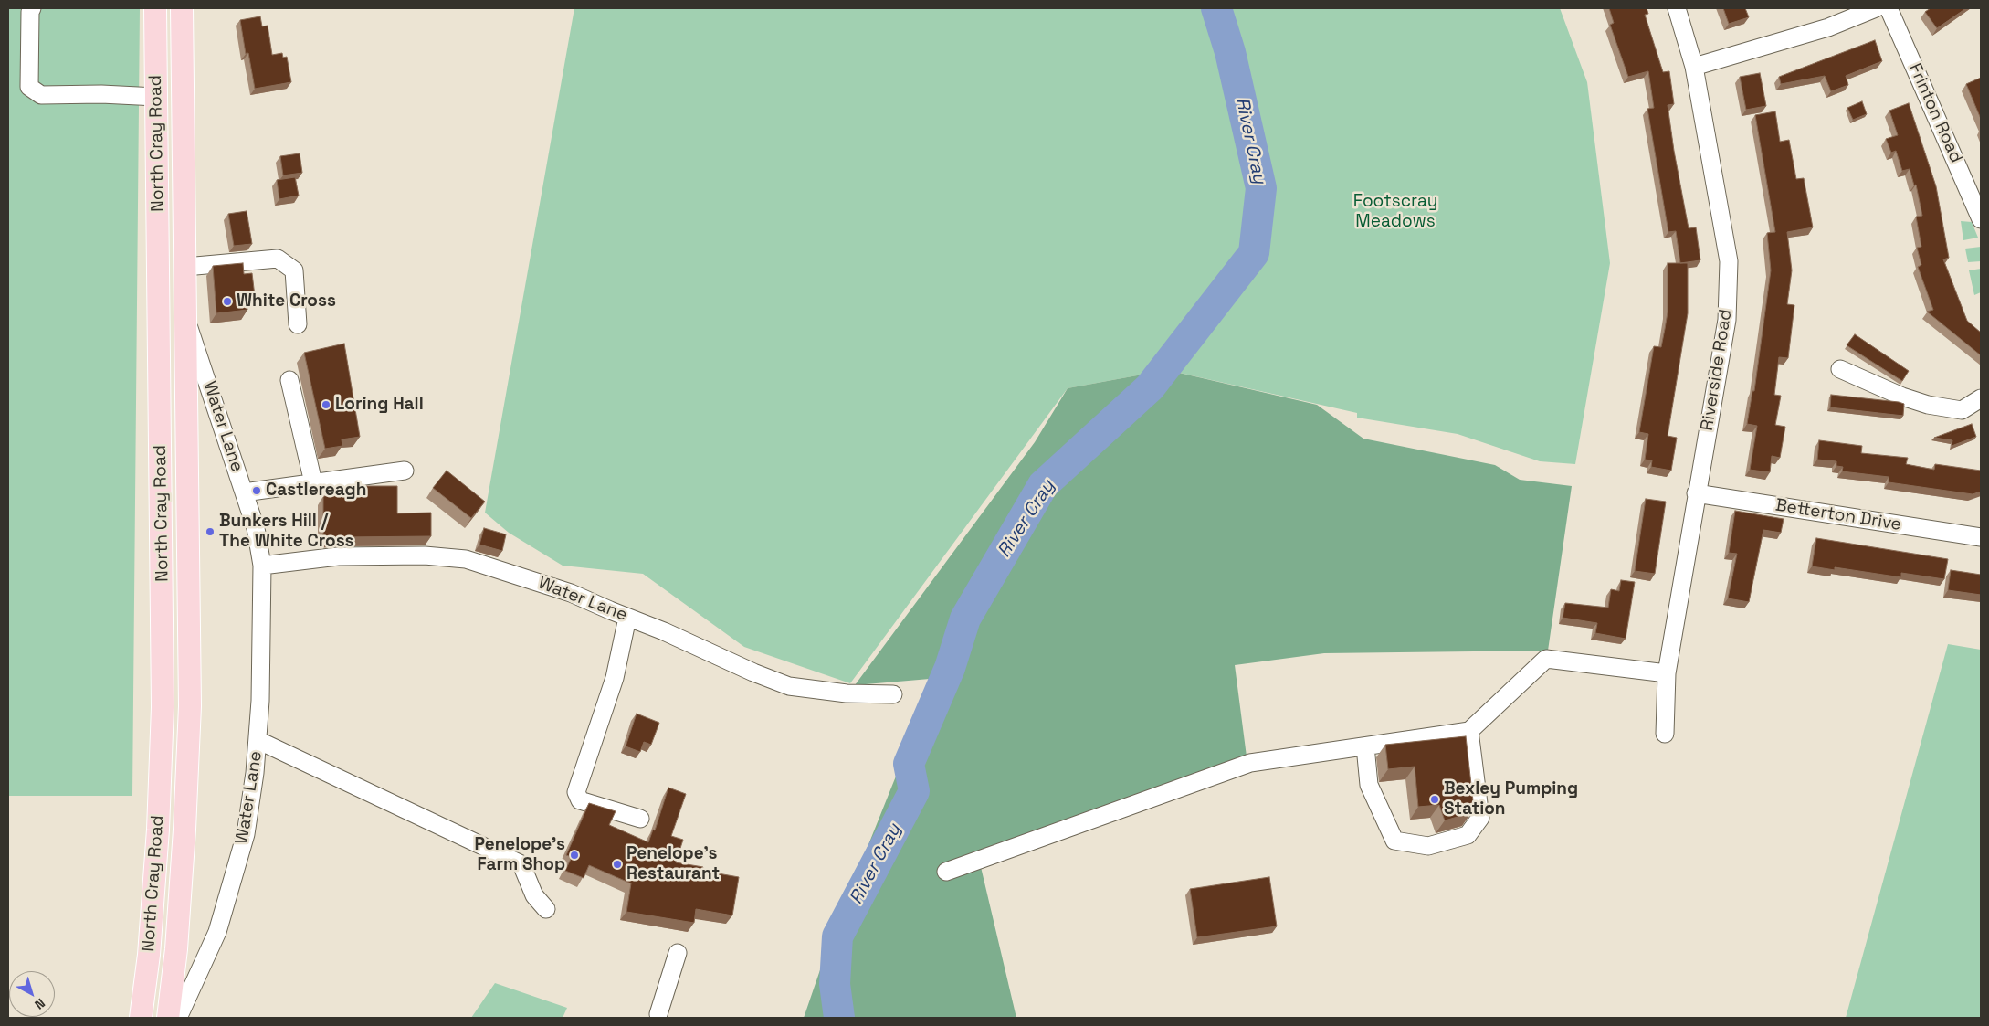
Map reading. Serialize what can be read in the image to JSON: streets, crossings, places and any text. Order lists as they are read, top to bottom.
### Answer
{
  "streets": {
    "main road": ["North Cray Road"],
    "street": [
      "Frinton Road",
      "Riverside Road",
      "Water Lane",
      "Betterton Drive"
    ]
  },
  "crossings": [
    ["North Cray Road", "Water Lane"],
    ["Riverside Road", "Betterton Drive"]
  ],
  "water": ["River Cray"],
  "parks": ["Footscray Meadows"],
  "places": [
    "White Cross",
    "Loring Hall",
    "Castlereagh",
    "Bunkers Hill / The White Cross",
    "Bexley Pumping Station",
    "Penelope's Farm Shop",
    "Penelope's Restaurant"
  ],
  "north": "bottom right"
}
